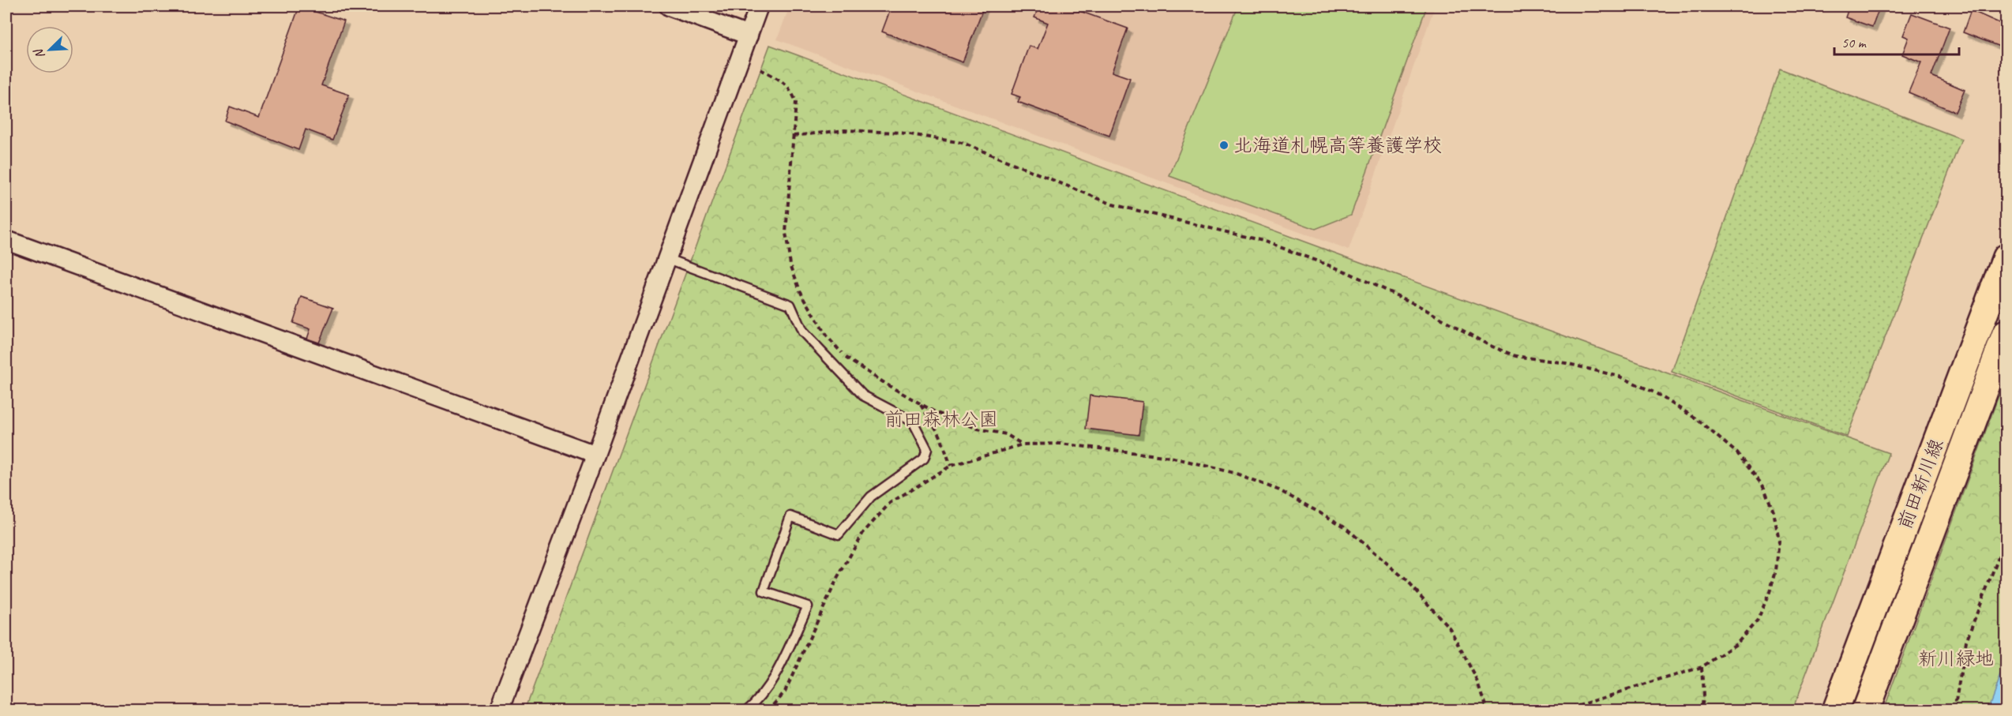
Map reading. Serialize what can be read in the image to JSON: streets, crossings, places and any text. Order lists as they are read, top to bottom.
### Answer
{
  "streets": {
    "main road": ["前田新川線"]
  },
  "parks": ["前田森林公園", "新川緑地"],
  "places": ["北海道札幌高等養護学校"],
  "scale_bar": "50 m",
  "north": "bottom left"
}
